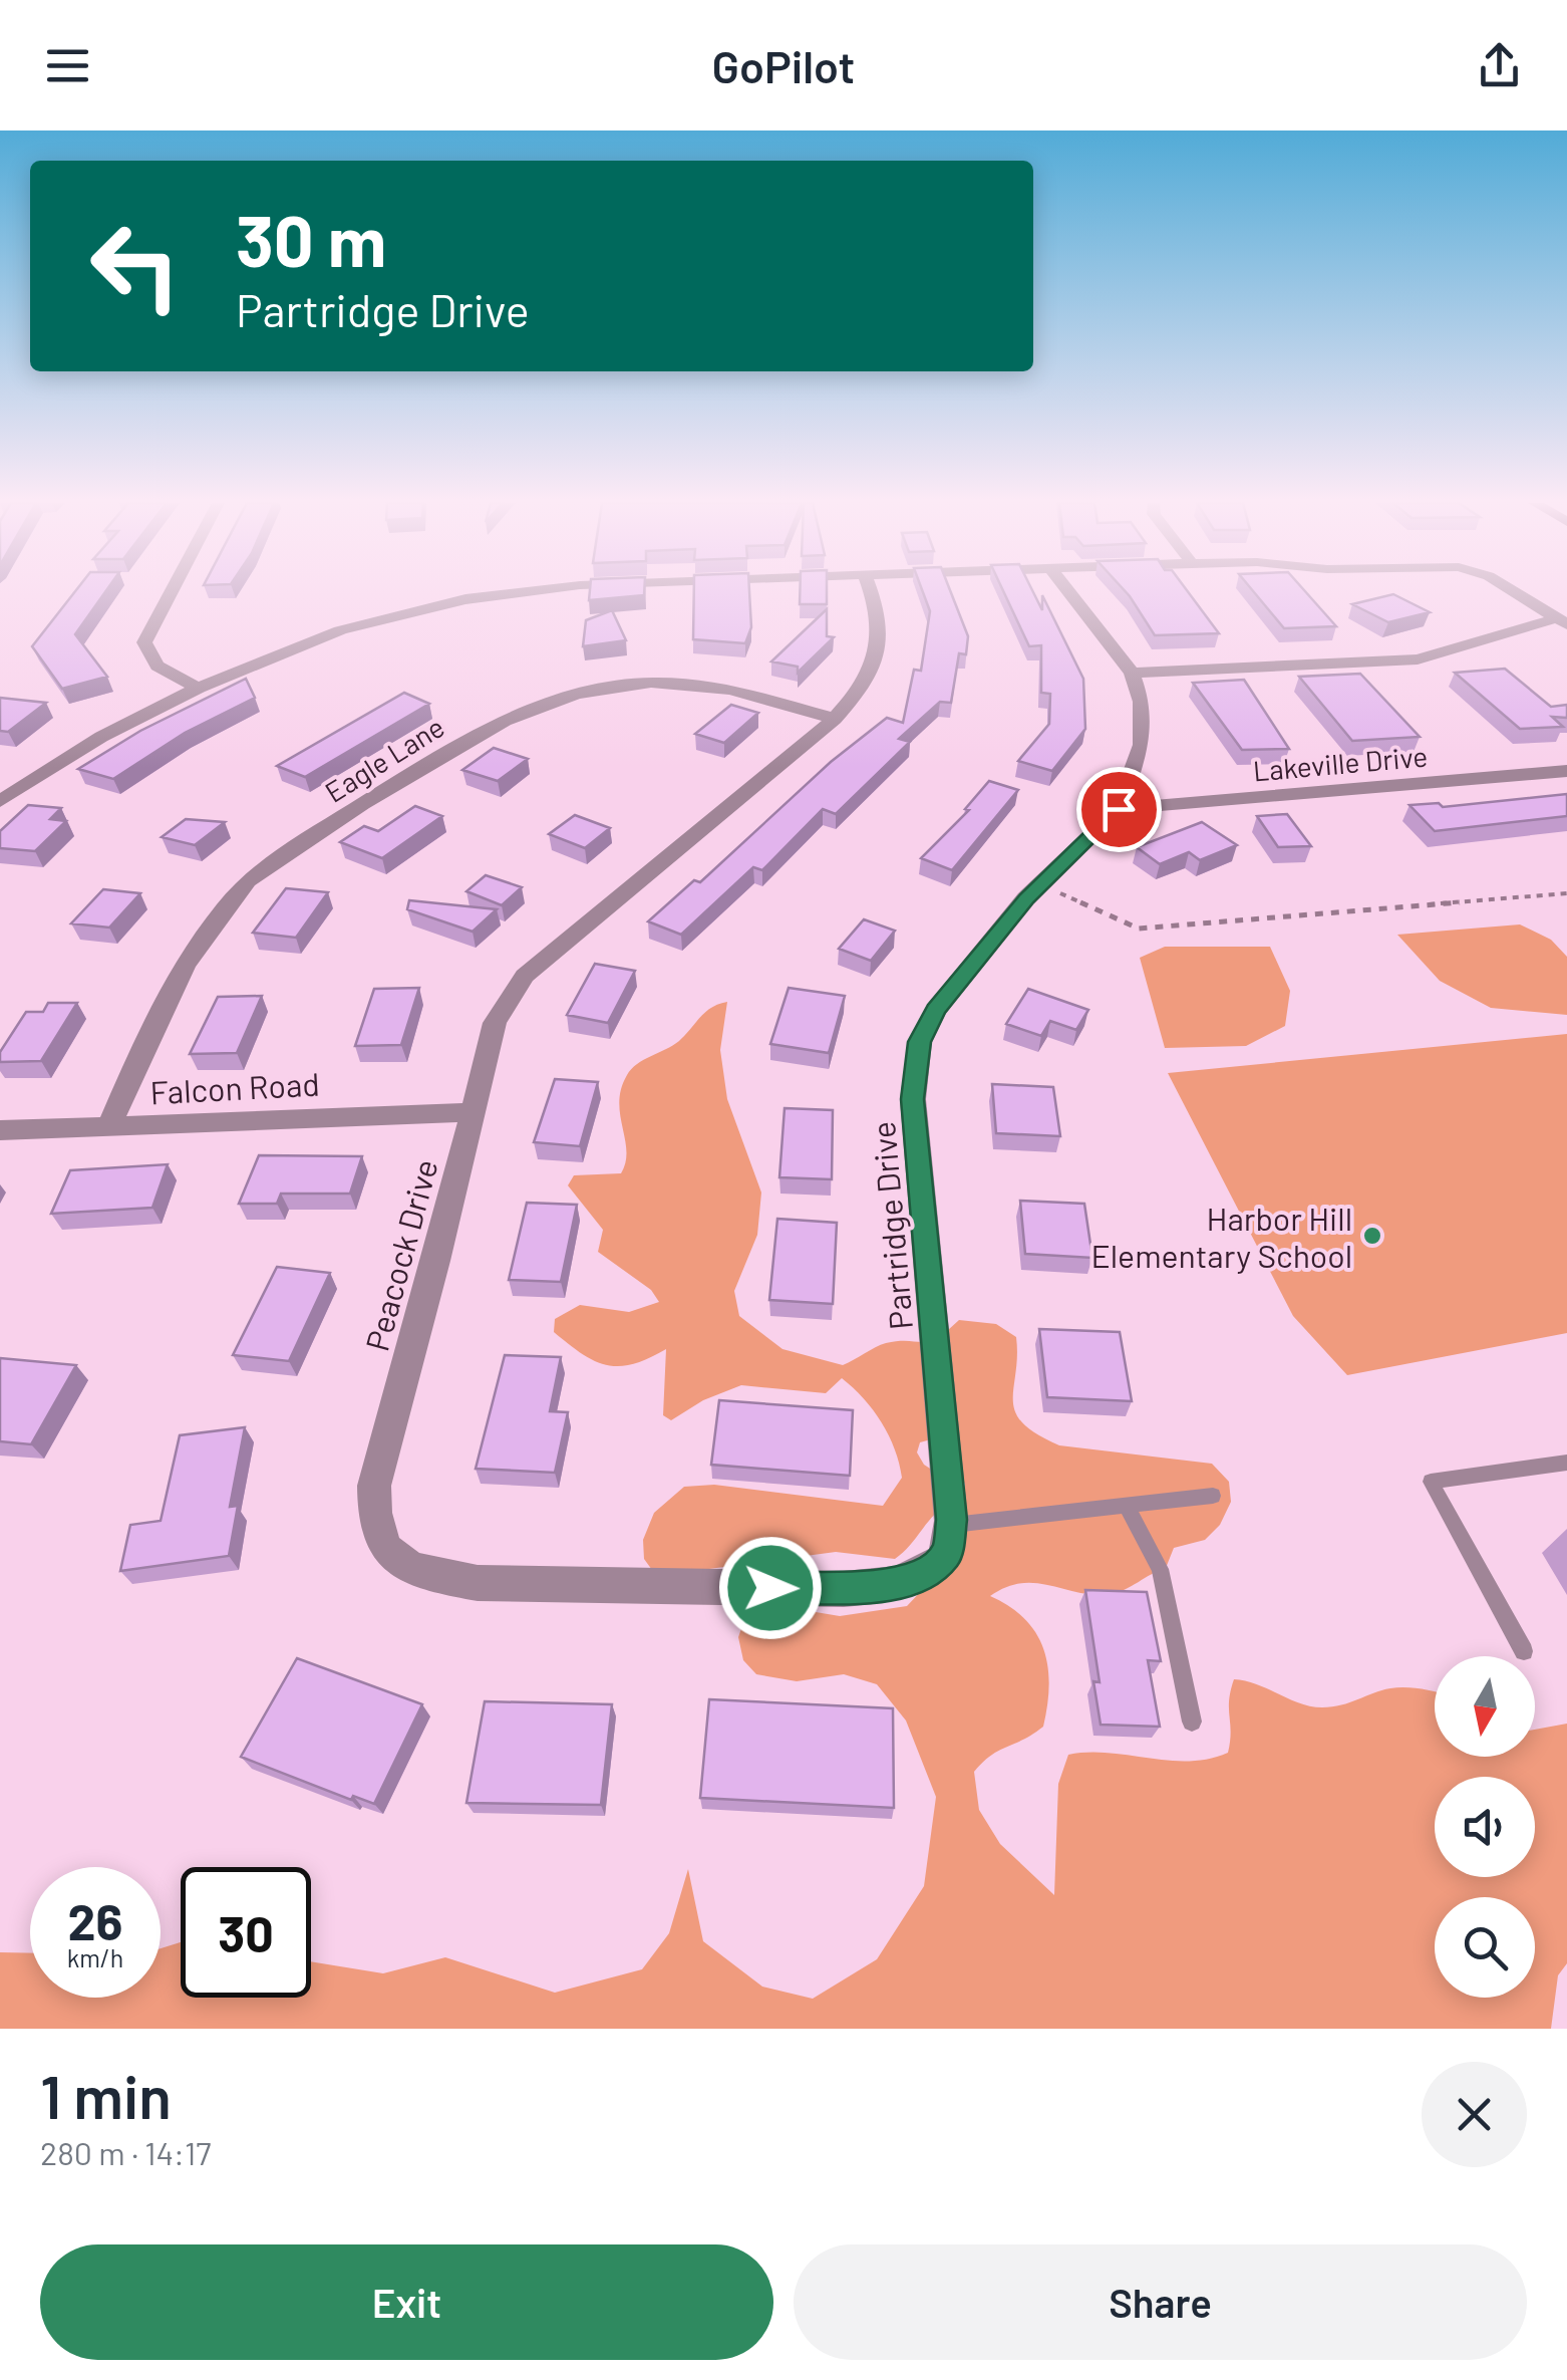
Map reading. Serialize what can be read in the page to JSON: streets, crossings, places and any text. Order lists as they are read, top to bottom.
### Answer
{
  "streets": {
    "street": [
      "Eagle Lane",
      "Lakeville Drive",
      "Falcon Road",
      "Partridge Drive",
      "Peacock Drive"
    ]
  },
  "crossings": [
    ["Eagle Lane", "Falcon Road"],
    ["Eagle Lane", "Peacock Drive"],
    ["Lakeville Drive", "Partridge Drive"],
    ["Falcon Road", "Peacock Drive"],
    ["Partridge Drive", "Peacock Drive"]
  ],
  "places": ["Harbor Hill Elementary School"],
  "north": "bottom",
  "page": {
    "header": "GoPilot",
    "turn": ["30 m", "Partridge Drive"],
    "speed": "26 km/h",
    "limit": "30",
    "heading": ["1 min", "280 m · 14:17"],
    "buttons": ["Exit", "Share"]
  }
}
